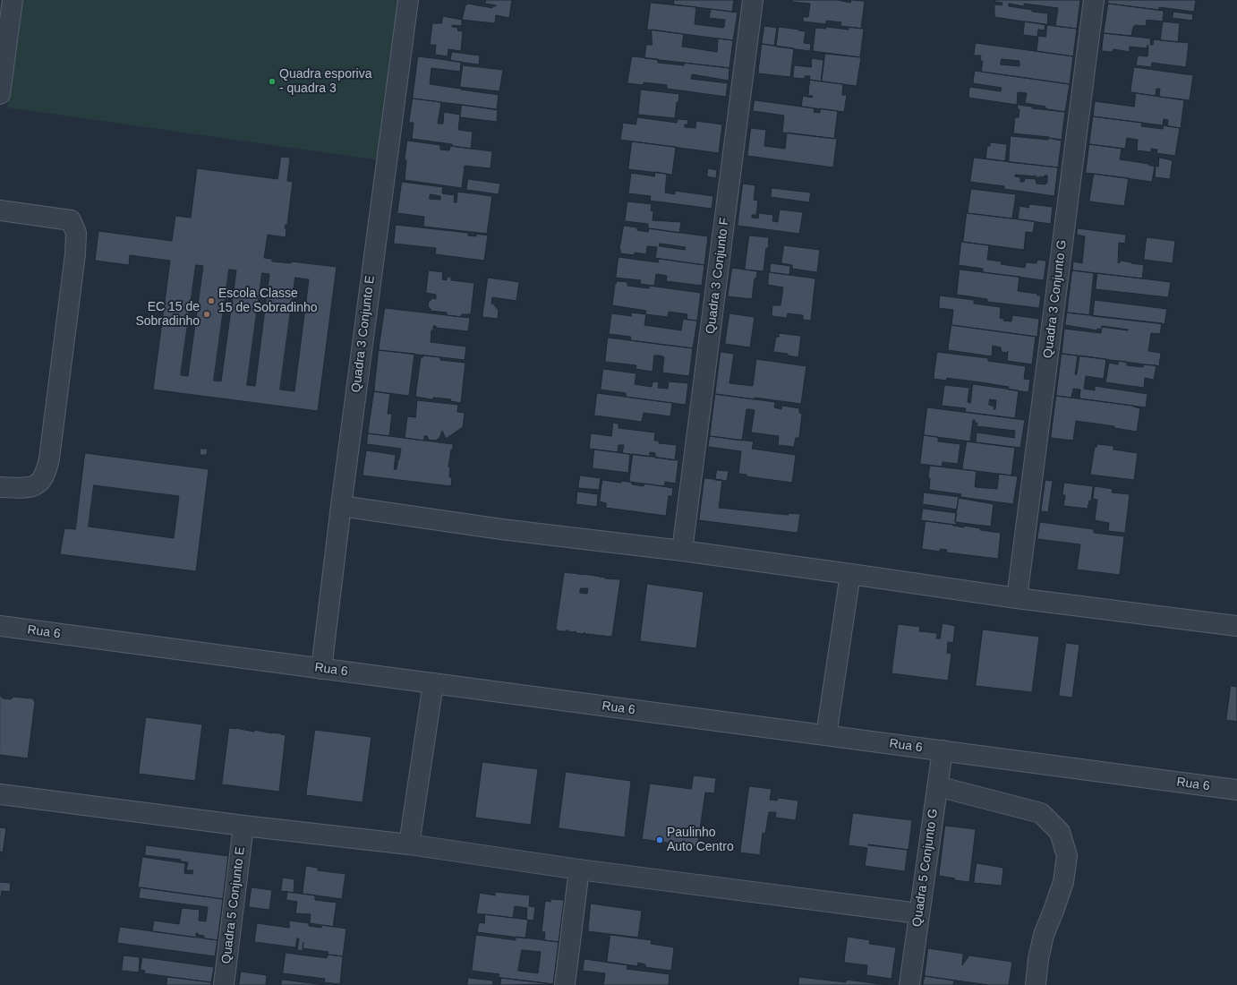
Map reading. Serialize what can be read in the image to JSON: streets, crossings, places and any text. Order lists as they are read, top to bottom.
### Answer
{
  "streets": {
    "street": [
      "Quadra 3 Conjunto F",
      "Quadra 3 Conjunto G",
      "Quadra 3 Conjunto E",
      "Rua 6",
      "Quadra 5 Conjunto G",
      "Quadra 5 Conjunto E"
    ]
  },
  "crossings": [
    ["Quadra 3 Conjunto E", "Rua 6"],
    ["Rua 6", "Quadra 5 Conjunto G"]
  ],
  "places": [
    "Quadra esporiva - quadra 3",
    "Escola Classe 15 de Sobradinho",
    "EC 15 de Sobradinho",
    "Paulinho Auto Centro"
  ]
}
